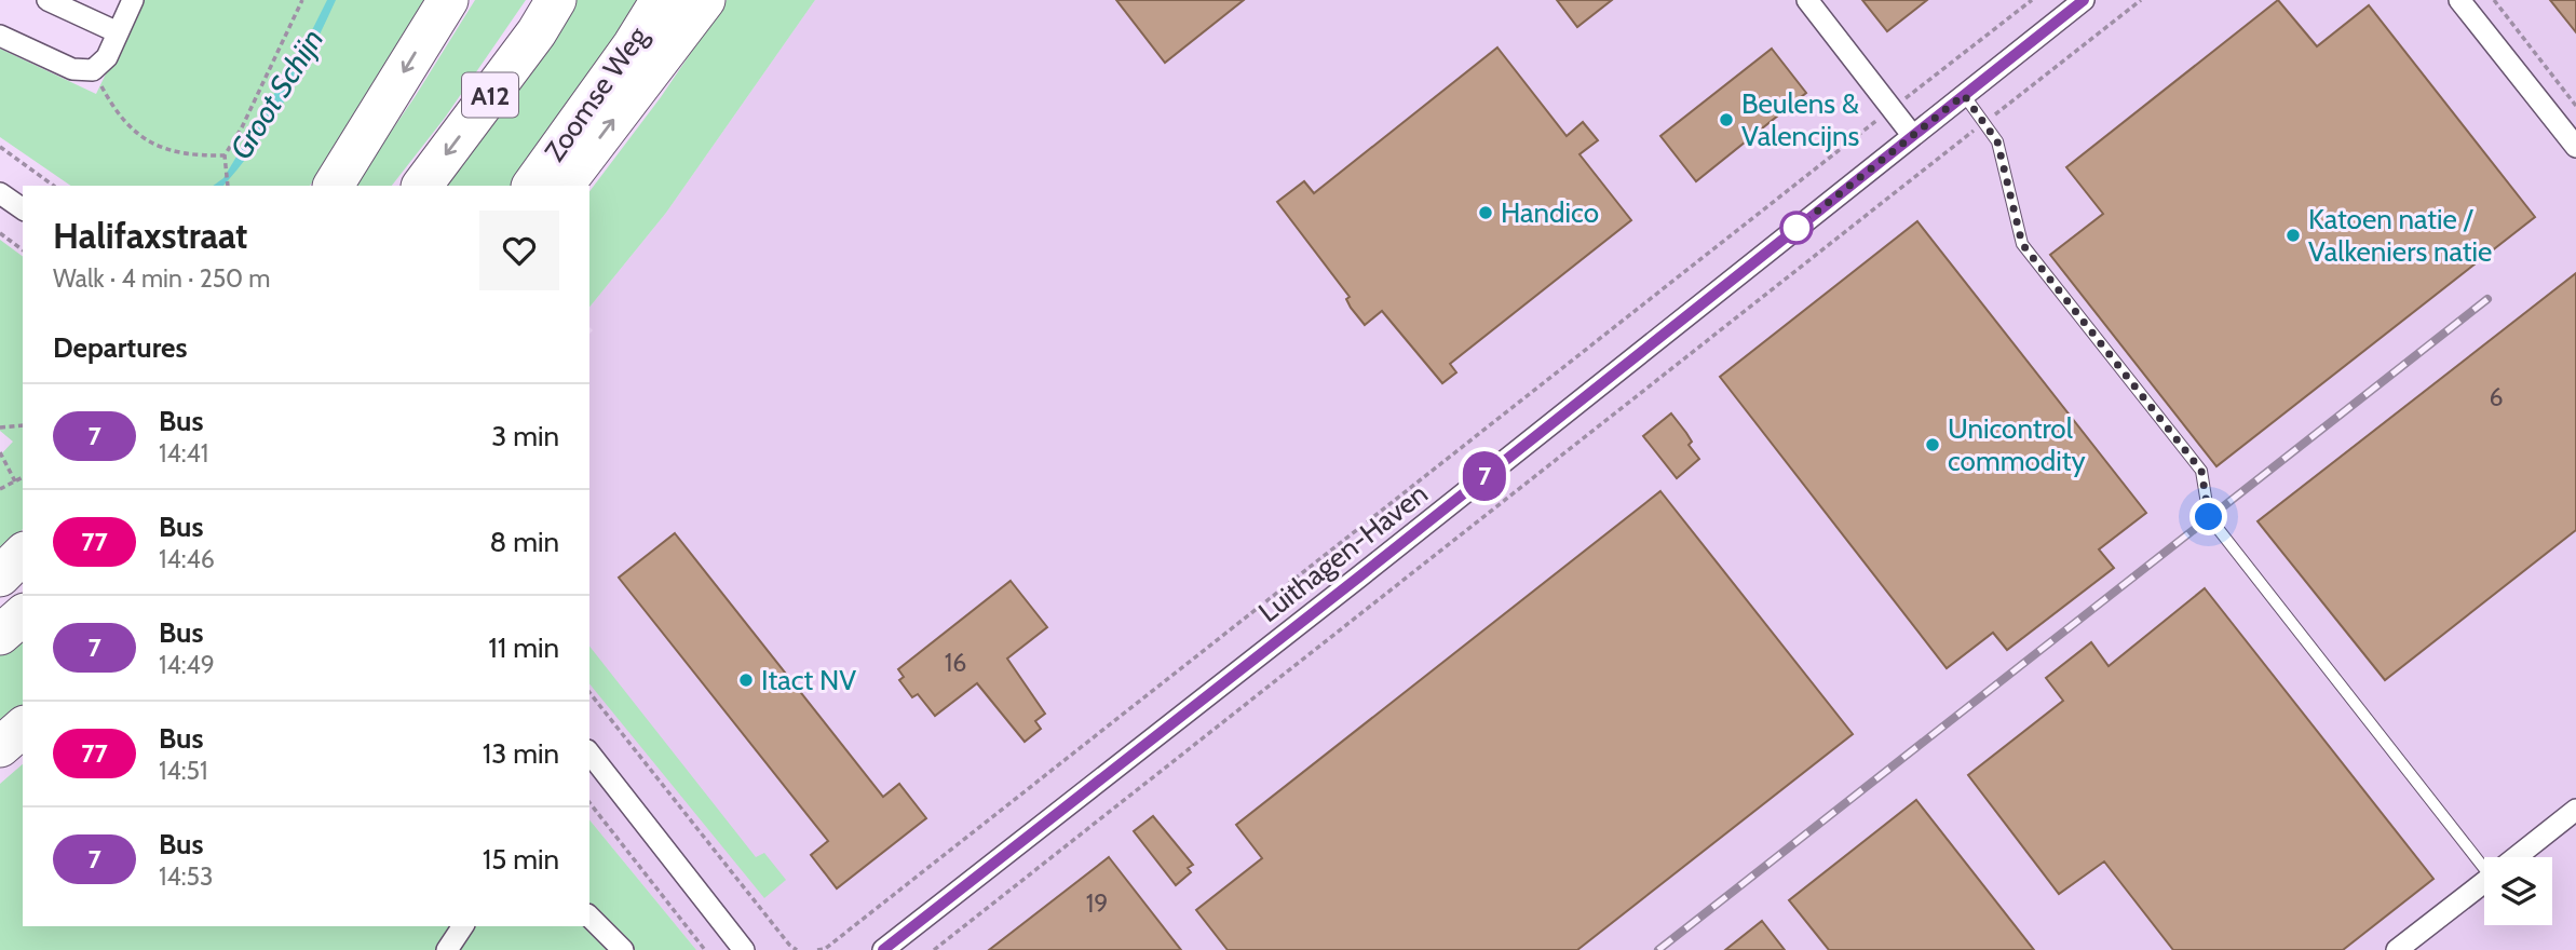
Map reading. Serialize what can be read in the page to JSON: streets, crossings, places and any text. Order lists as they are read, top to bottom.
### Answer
{
  "streets": {
    "highway": ["Zoomse Weg", "A12"],
    "street": ["Luithagen-Haven"]
  },
  "water": ["Groot Schijn"],
  "places": [
    "Beulens & Valencijns",
    "Handico",
    "Katoen natie / Valkeniers natie",
    "Unicontrol commodity",
    "Itact NV"
  ],
  "lines": ["bus line 7"],
  "house_numbers": ["6", "16", "19"],
  "page": {
    "on_map": "7",
    "heading": [
      ["Halifaxstraat", "Walk · 4 min · 250 m"],
      "Departures"
    ],
    "list": [
      {
        "mark": "7",
        "name": "Bus",
        "note": "14:41",
        "value": "3 min"
      },
      {
        "mark": "77",
        "name": "Bus",
        "note": "14:46",
        "value": "8 min"
      },
      {
        "mark": "7",
        "name": "Bus",
        "note": "14:49",
        "value": "11 min"
      },
      {
        "mark": "77",
        "name": "Bus",
        "note": "14:51",
        "value": "13 min"
      },
      {
        "mark": "7",
        "name": "Bus",
        "note": "14:53",
        "value": "15 min"
      }
    ]
  }
}
